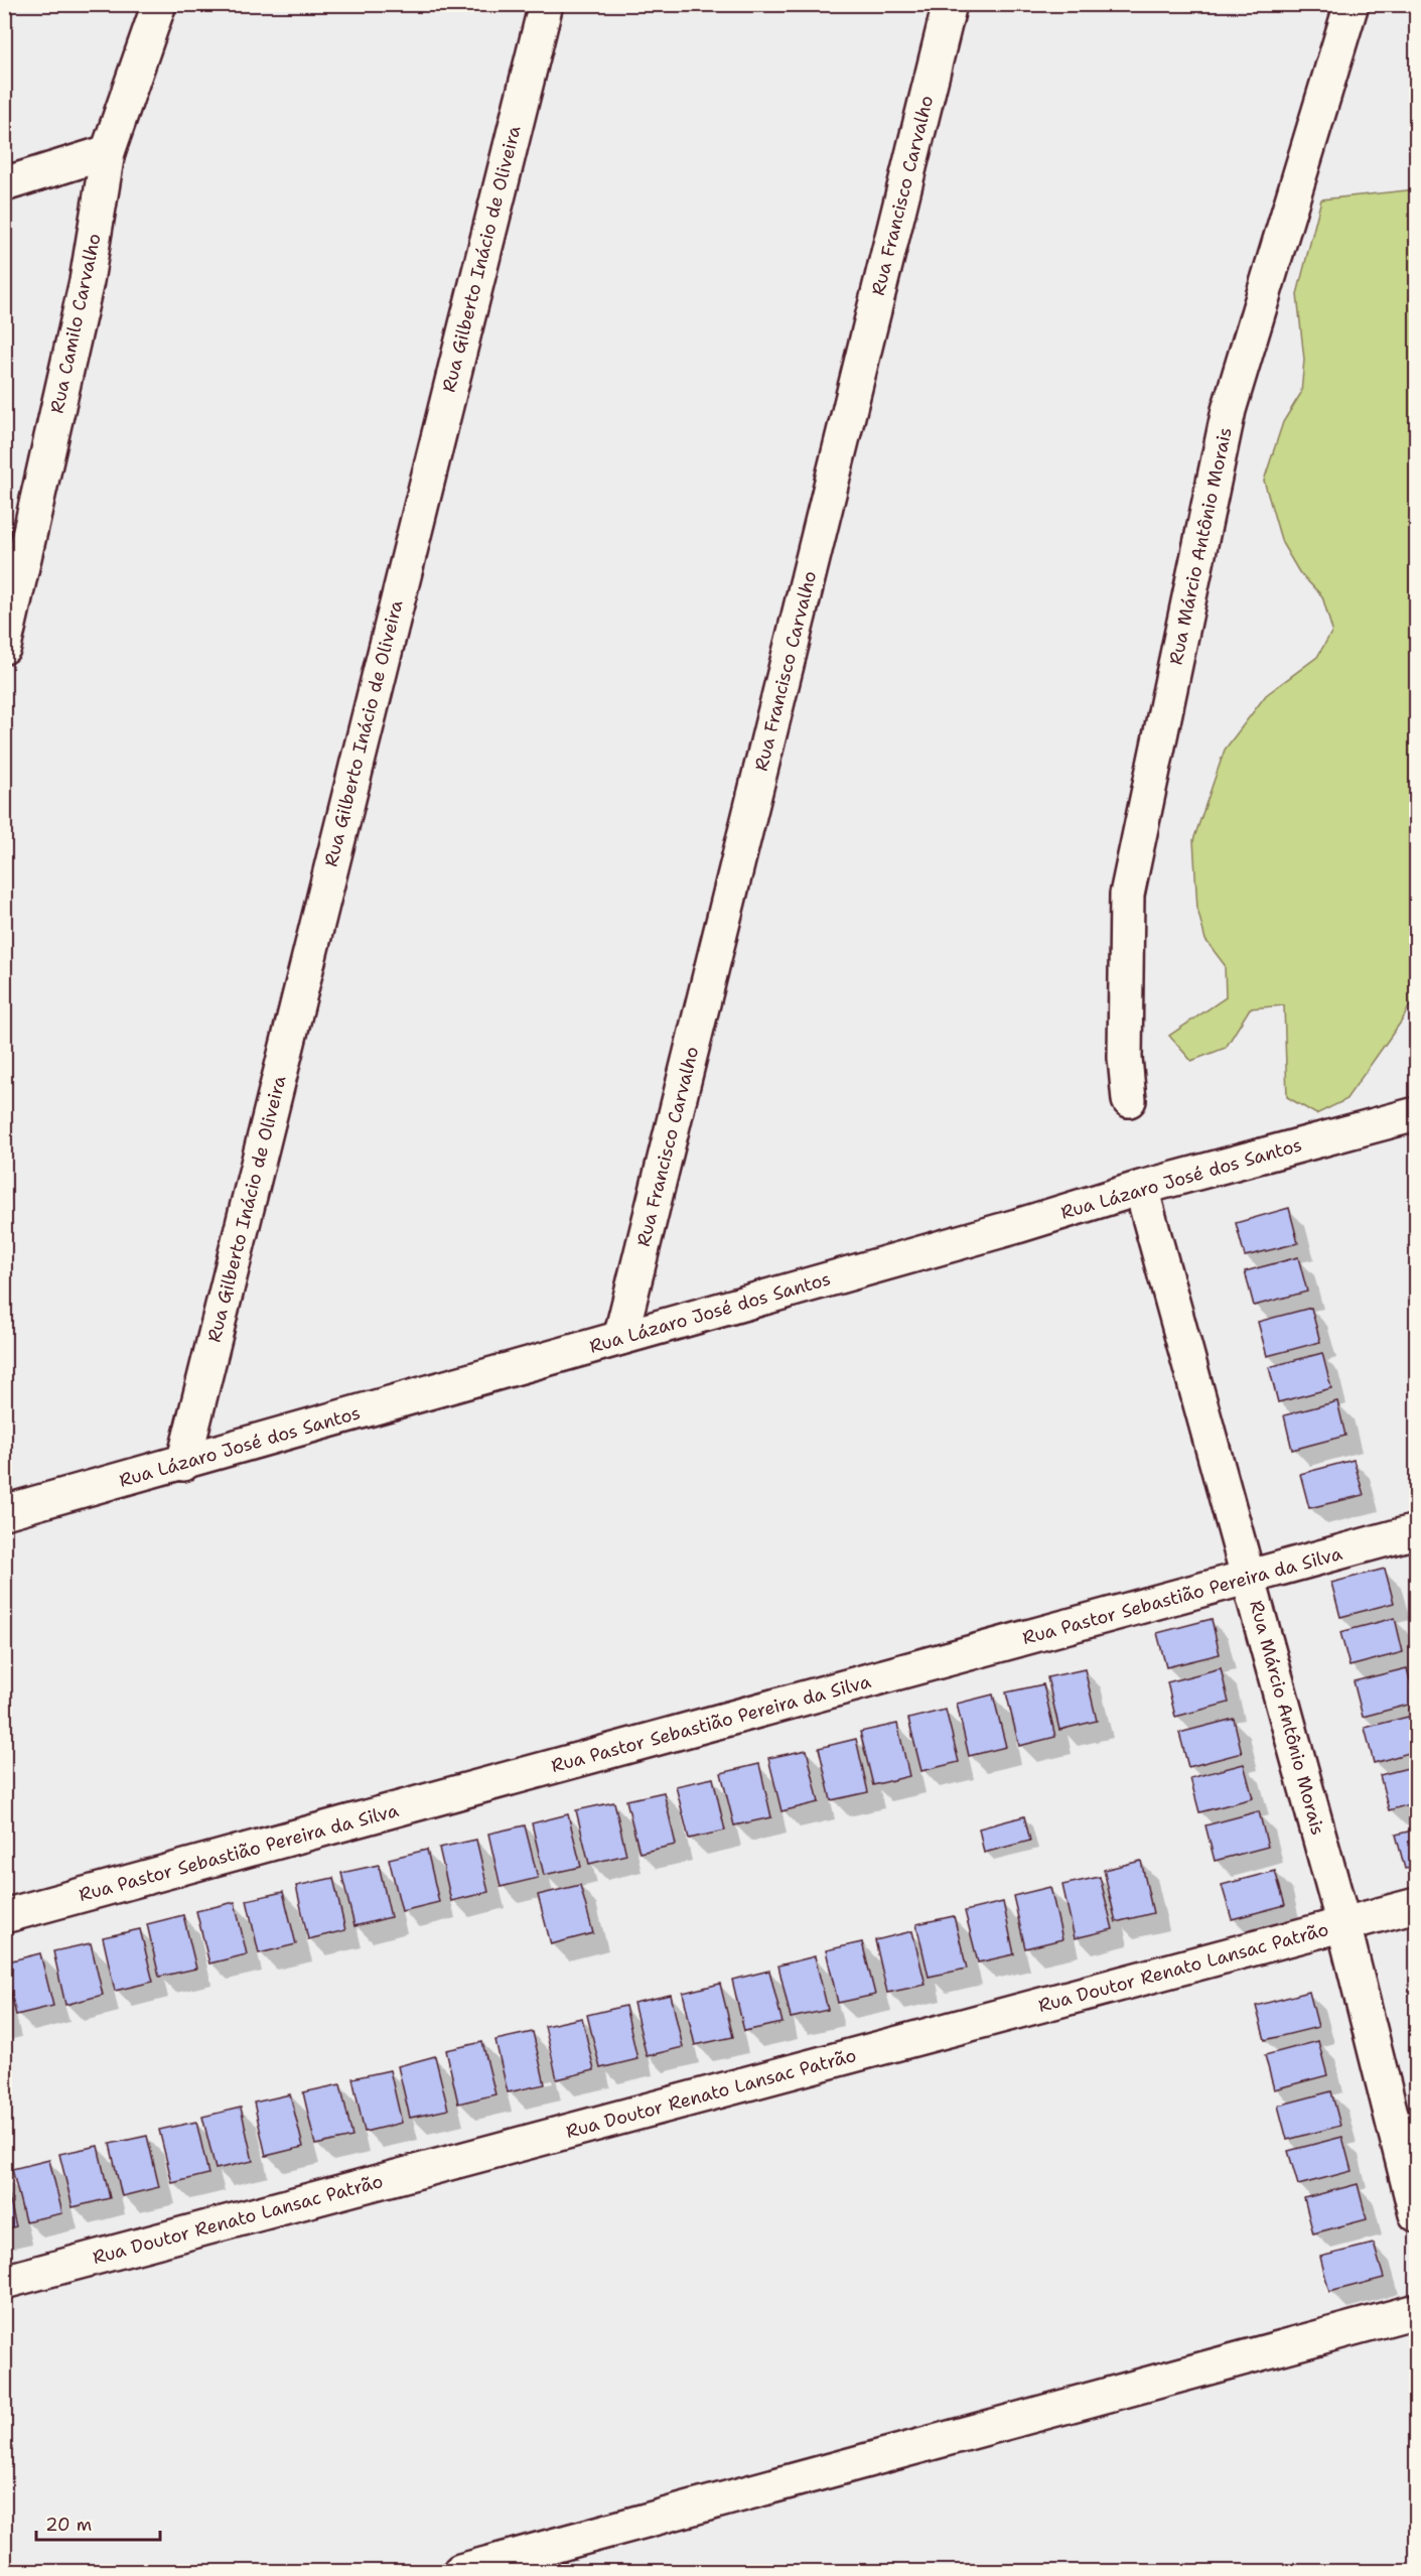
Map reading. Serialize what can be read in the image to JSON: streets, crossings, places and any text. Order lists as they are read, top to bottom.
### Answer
{
  "streets": {
    "street": [
      "Rua Francisco Carvalho",
      "Rua Gilberto Inácio de Oliveira",
      "Rua Camilo Carvalho",
      "Rua Márcio Antônio Morais",
      "Rua Lázaro José dos Santos",
      "Rua Pastor Sebastião Pereira da Silva",
      "Rua Doutor Renato Lansac Patrão"
    ]
  },
  "crossings": [
    ["Rua Francisco Carvalho", "Rua Lázaro José dos Santos"],
    ["Rua Gilberto Inácio de Oliveira", "Rua Lázaro José dos Santos"],
    ["Rua Márcio Antônio Morais", "Rua Lázaro José dos Santos"],
    ["Rua Márcio Antônio Morais", "Rua Pastor Sebastião Pereira da Silva"],
    ["Rua Márcio Antônio Morais", "Rua Doutor Renato Lansac Patrão"]
  ],
  "scale_bar": "20 m"
}
